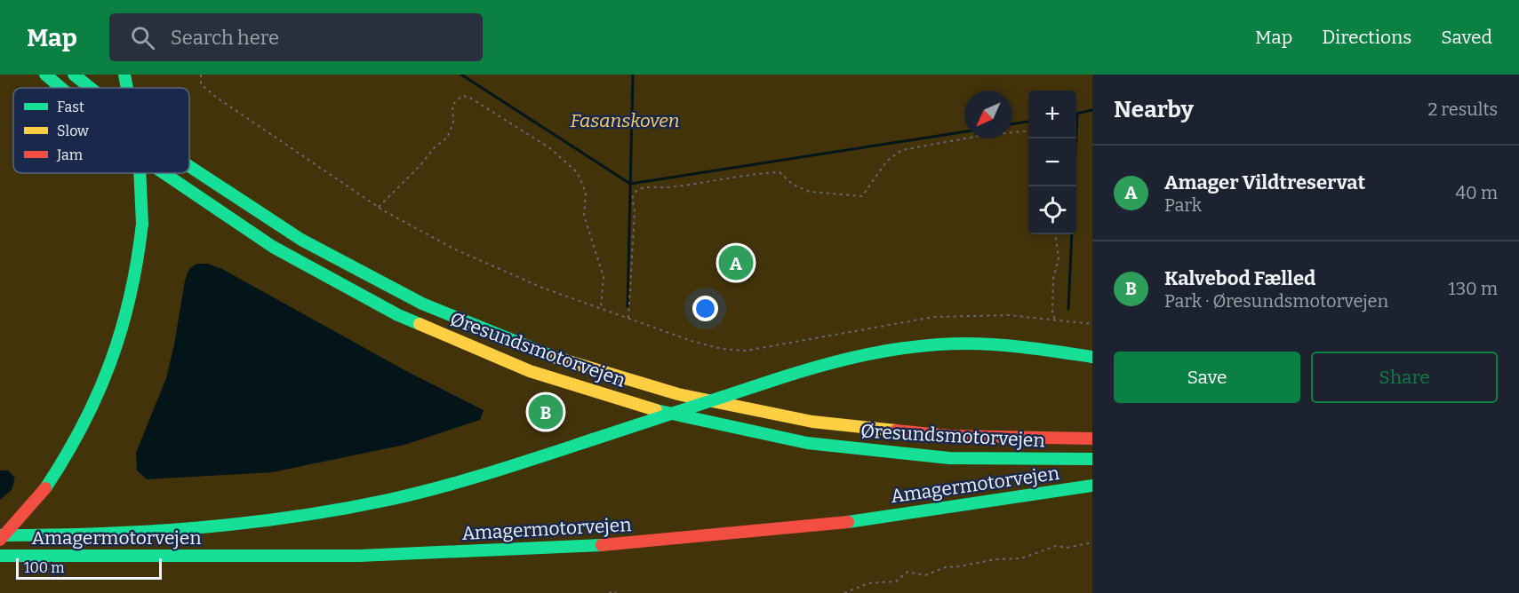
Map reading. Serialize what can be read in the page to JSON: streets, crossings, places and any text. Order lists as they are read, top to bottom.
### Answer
{
  "streets": {
    "main road": ["Øresundsmotorvejen", "Amagermotorvejen"]
  },
  "parks": ["Fasanskoven"],
  "legend": ["Fast", "Slow", "Jam"],
  "scale_bar": "100 m",
  "north": "bottom left",
  "page": {
    "header": "Map",
    "search": "Search here",
    "nav": ["Map", "Directions", "Saved"],
    "heading": ["Nearby", "2 results"],
    "map_buttons": ["+", "−"],
    "list": [
      {
        "mark": "A",
        "name": "Amager Vildtreservat",
        "note": "Park",
        "value": "40 m"
      },
      {
        "mark": "B",
        "name": "Kalvebod Fælled",
        "note": "Park · Øresundsmotorvejen",
        "value": "130 m"
      }
    ],
    "pins": ["A", "B"],
    "buttons": ["Save", "Share"],
    "scale": "100 m"
  }
}
